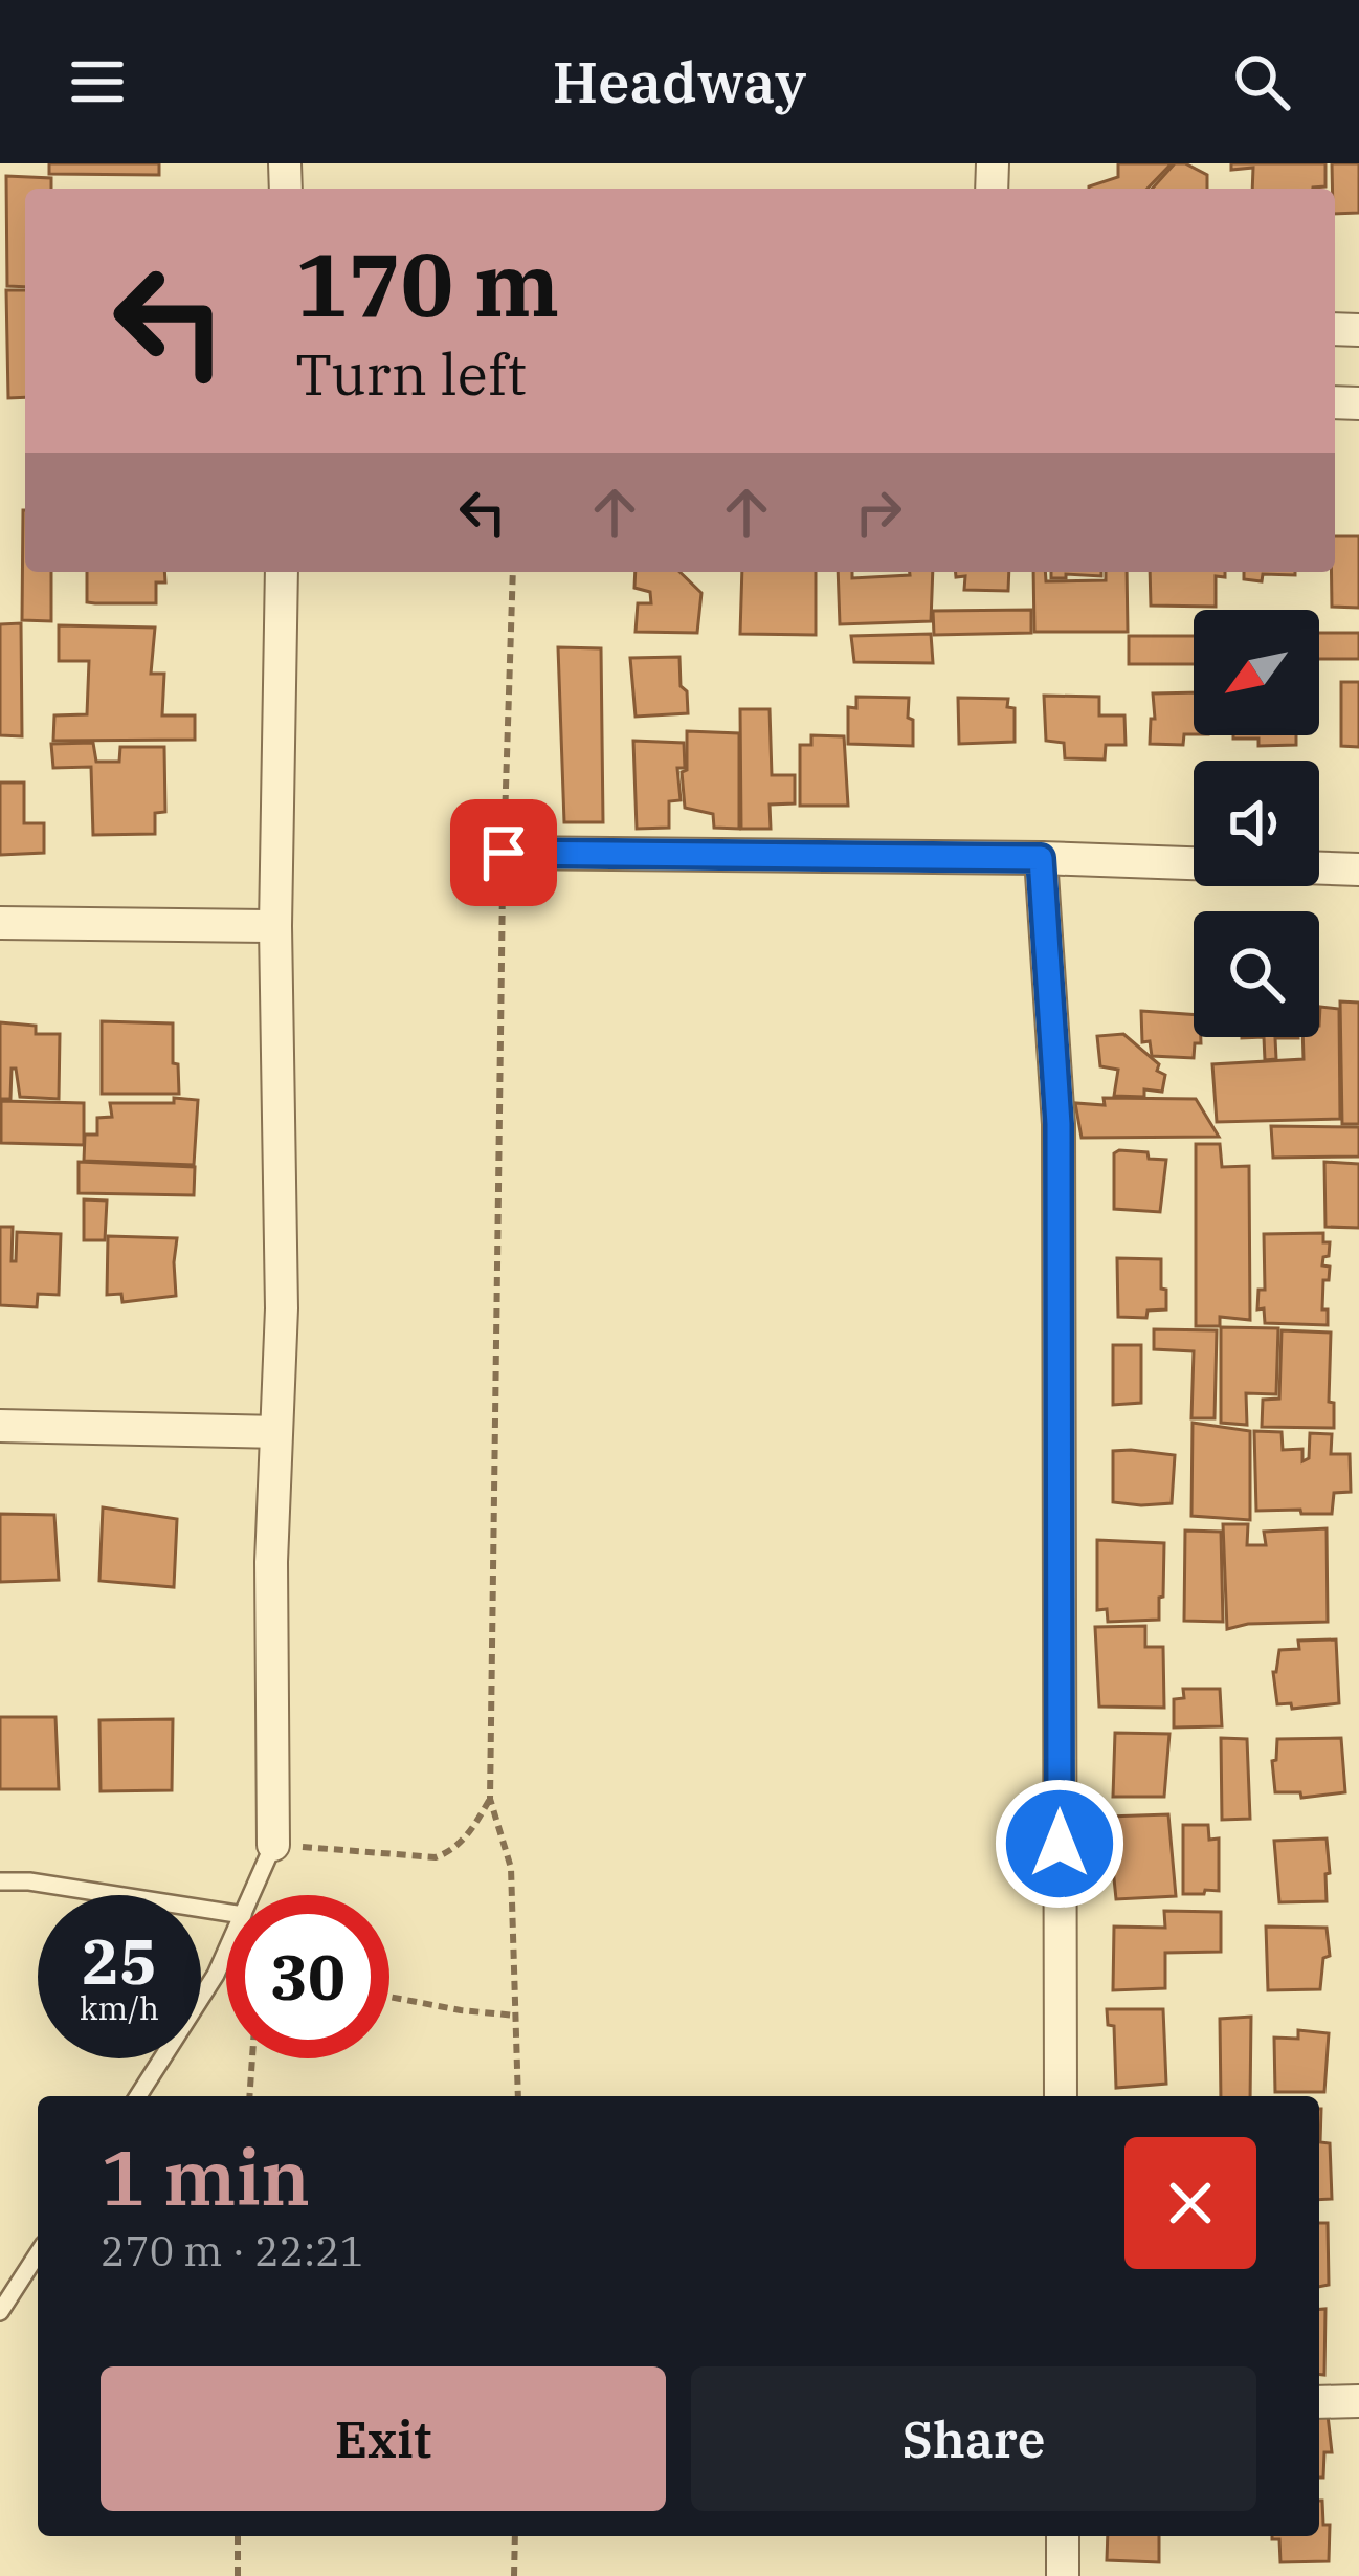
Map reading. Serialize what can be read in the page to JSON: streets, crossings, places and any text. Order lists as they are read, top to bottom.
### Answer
{
  "north": "bottom left",
  "page": {
    "header": "Headway",
    "turn": ["170 m", "Turn left"],
    "speed": "25 km/h",
    "limit": "30",
    "heading": ["1 min", "270 m · 22:21"],
    "buttons": ["Exit", "Share"]
  }
}
